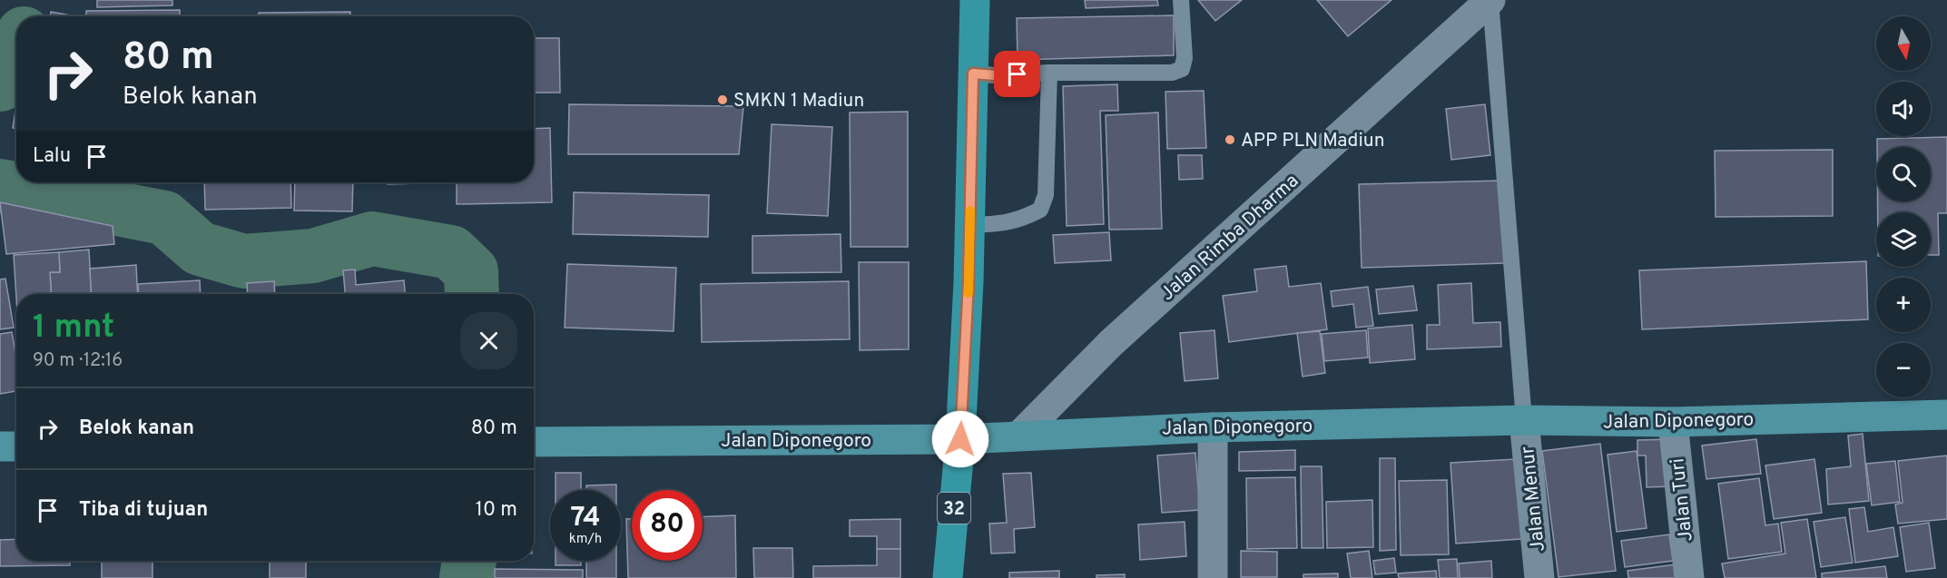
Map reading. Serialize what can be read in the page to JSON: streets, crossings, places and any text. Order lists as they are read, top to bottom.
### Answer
{
  "streets": {
    "highway": ["32"],
    "main road": [
      "Jalan Rimba Dharma",
      "Jalan Diponegoro",
      "Jalan Menur",
      "Jalan Turi"
    ]
  },
  "crossings": [
    ["Jalan Rimba Dharma", "Jalan Diponegoro"],
    ["Jalan Diponegoro", "Jalan Menur"],
    ["Jalan Diponegoro", "Jalan Turi"],
    ["Jalan Diponegoro", "32"]
  ],
  "places": ["SMKN 1 Madiun", "APP PLN Madiun"],
  "north": "bottom",
  "page": {
    "map_buttons": ["+", "−"],
    "turn": ["80 m", "Belok kanan"],
    "then": "Lalu",
    "heading": ["1 mnt", "90 m · 12:16"],
    "list": [
      {
        "name": "Belok kanan",
        "value": "80 m"
      },
      {
        "name": "Tiba di tujuan",
        "value": "10 m"
      }
    ],
    "speed": "74 km/h",
    "limit": "80"
  }
}
